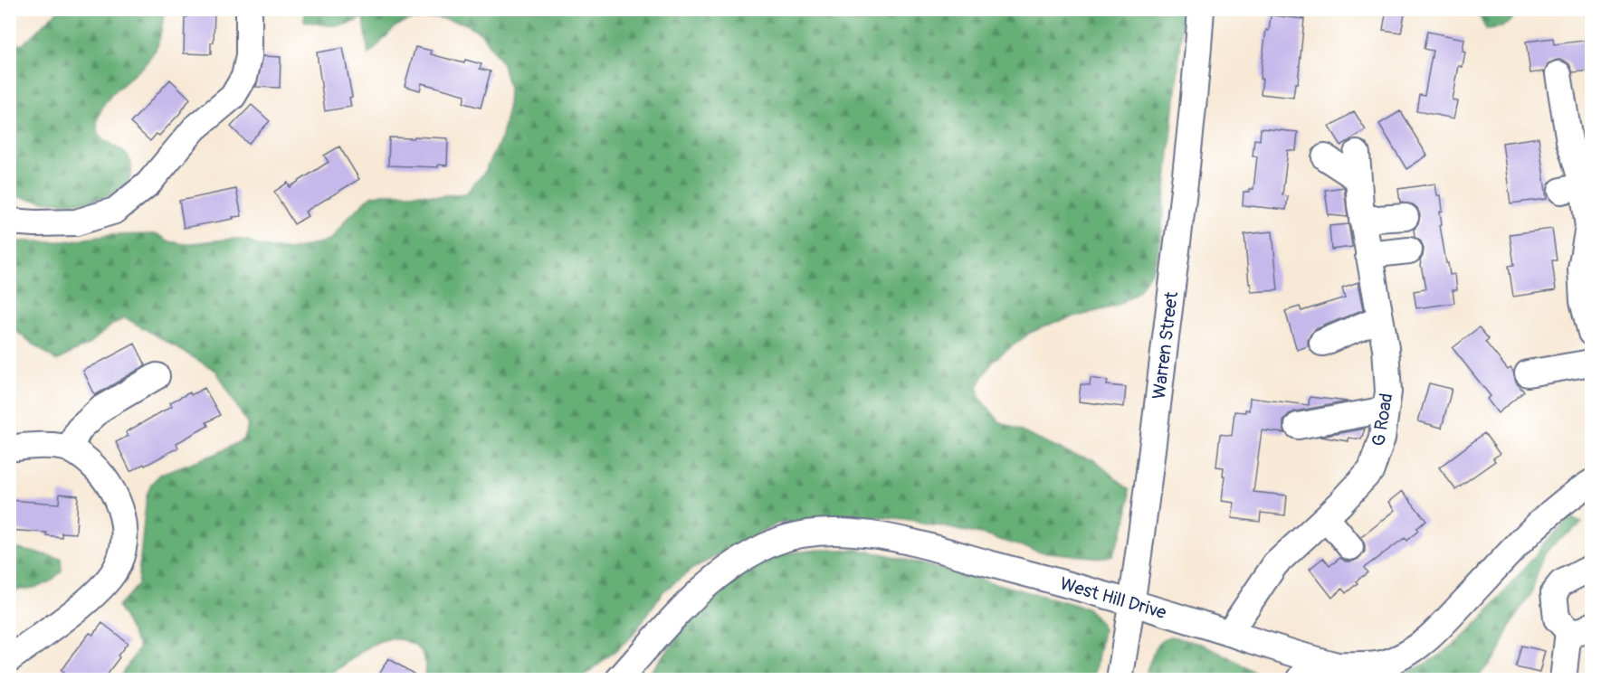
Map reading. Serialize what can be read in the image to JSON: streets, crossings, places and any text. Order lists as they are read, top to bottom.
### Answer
{
  "streets": {
    "street": ["Warren Street", "G Road", "West Hill Drive"]
  },
  "crossings": [
    ["Warren Street", "West Hill Drive"],
    ["G Road", "West Hill Drive"]
  ]
}
